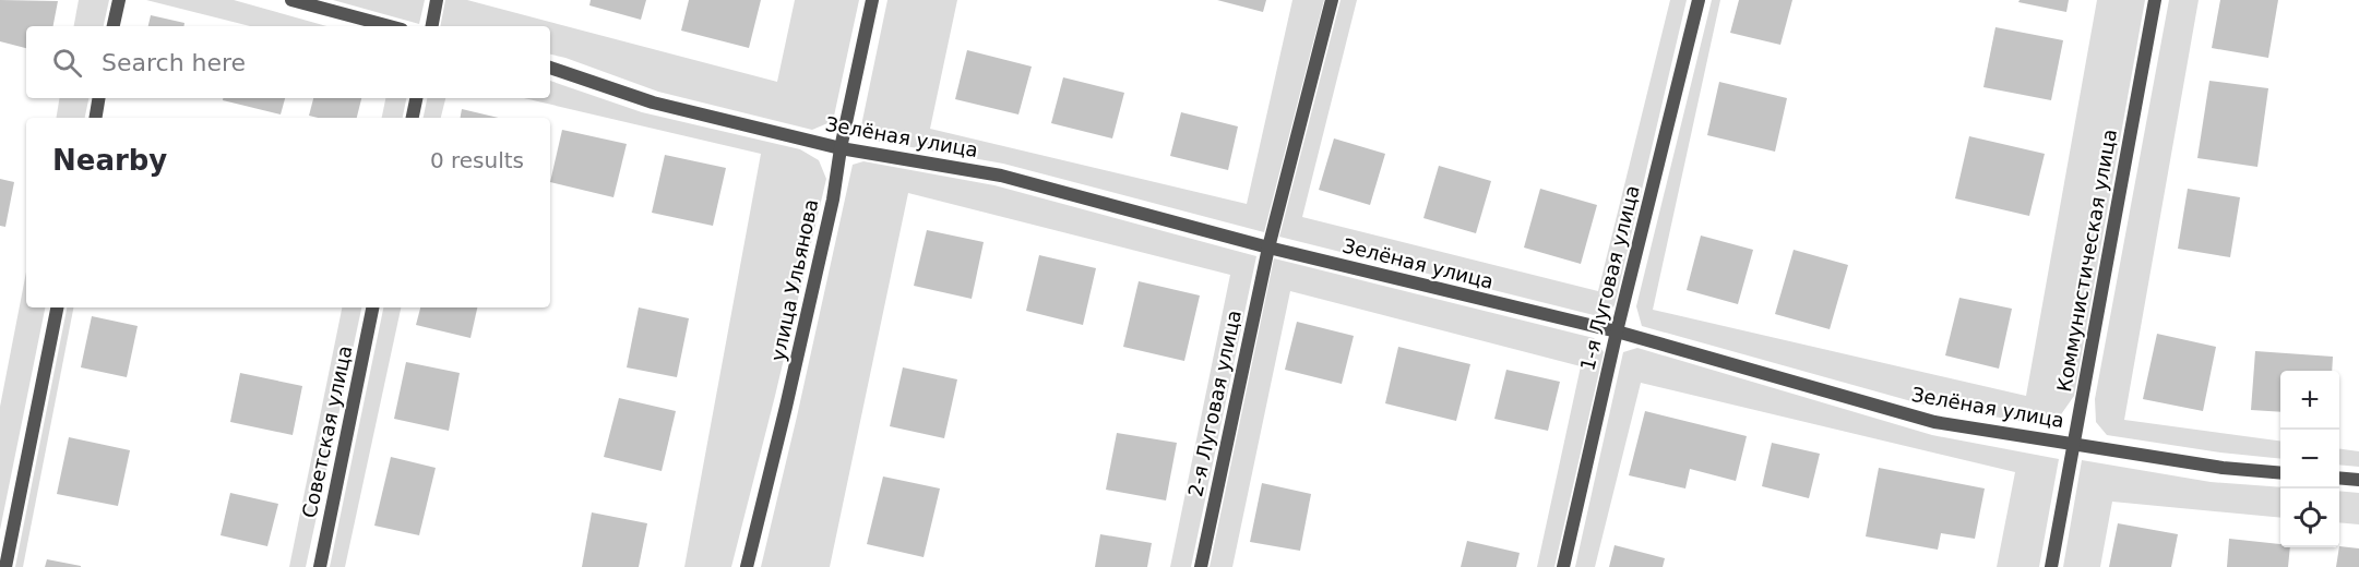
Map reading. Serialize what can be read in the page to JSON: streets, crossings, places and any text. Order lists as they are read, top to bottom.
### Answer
{
  "streets": {
    "street": [
      "Зелёная улица",
      "Коммунистическая улица",
      "1-я Луговая улица",
      "улица Ульянова",
      "2-я Луговая улица",
      "Советская улица"
    ]
  },
  "crossings": [
    ["Зелёная улица", "Коммунистическая улица"],
    ["Зелёная улица", "1-я Луговая улица"],
    ["Зелёная улица", "улица Ульянова"],
    ["Зелёная улица", "2-я Луговая улица"]
  ],
  "page": {
    "search": "Search here",
    "heading": ["Nearby", "0 results"],
    "map_buttons": ["+", "−"]
  }
}
